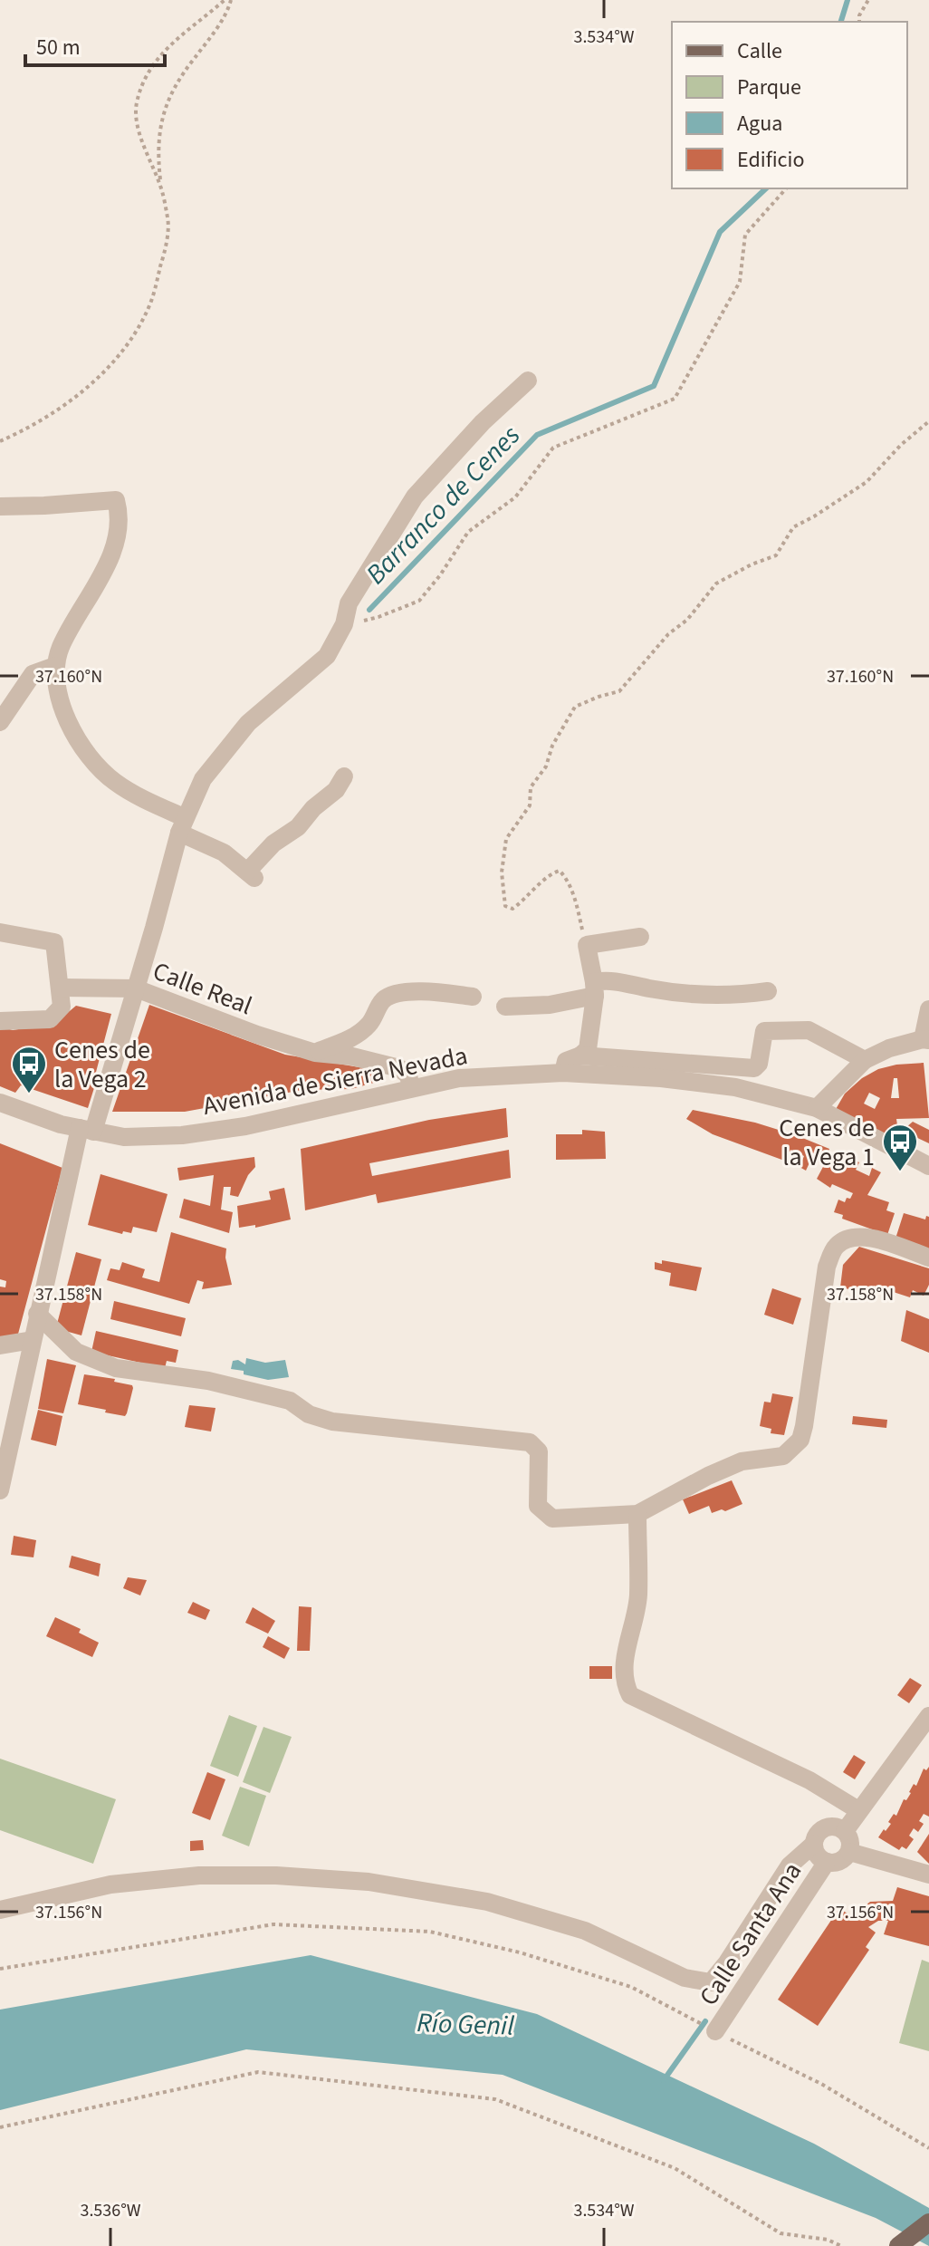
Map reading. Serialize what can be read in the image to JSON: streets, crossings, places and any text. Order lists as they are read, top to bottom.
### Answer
{
  "streets": {
    "street": ["Calle Real", "Avenida de Sierra Nevada", "Calle Santa Ana"]
  },
  "crossings": [
    ["Calle Real", "Avenida de Sierra Nevada"]
  ],
  "water": ["Barranco de Cenes", "Río Genil"],
  "places": {
    "bus stop": ["Cenes de la Vega 2", "Cenes de la Vega 1"]
  },
  "legend": [
    "Calle",
    "Parque",
    "Agua",
    "Edificio"
  ],
  "scale_bar": "50 m",
  "coordinates": [
    "3.534°W",
    "37.160°N",
    "37.158°N",
    "37.156°N",
    "3.536°W"
  ]
}
